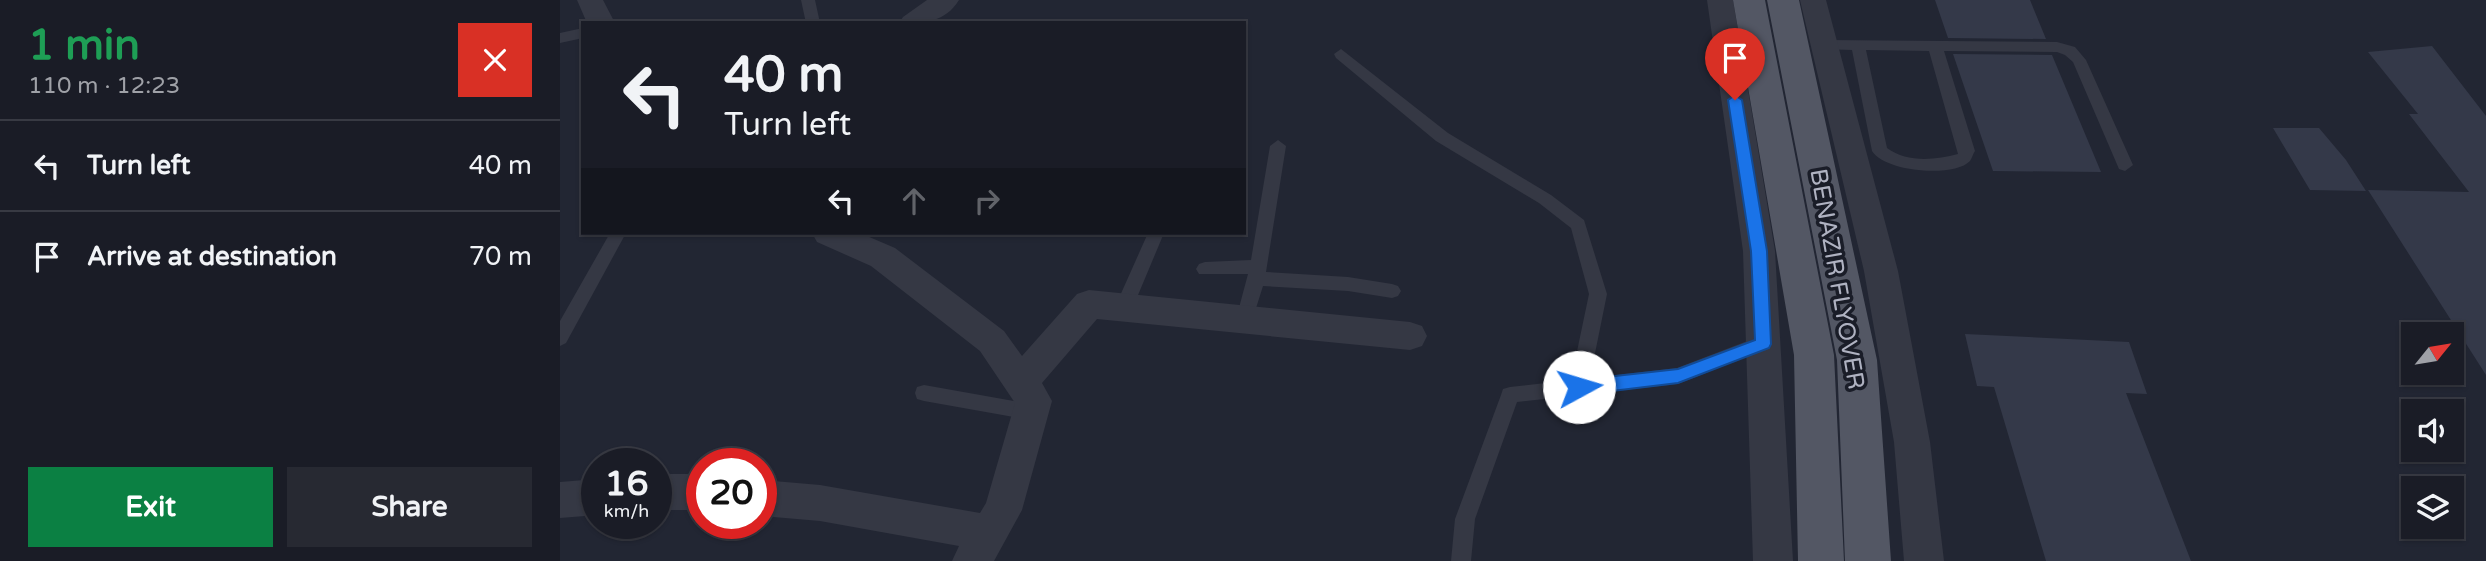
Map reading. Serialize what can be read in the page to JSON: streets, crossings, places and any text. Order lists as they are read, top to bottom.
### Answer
{
  "streets": {
    "main road": ["BENAZIR FLYOVER"]
  },
  "north": "top right",
  "page": {
    "heading": ["1 min", "110 m · 12:23"],
    "turn": ["40 m", "Turn left"],
    "list": [
      {
        "name": "Turn left",
        "value": "40 m"
      },
      {
        "name": "Arrive at destination",
        "value": "70 m"
      }
    ],
    "speed": "16 km/h",
    "limit": "20",
    "buttons": ["Exit", "Share"]
  }
}
